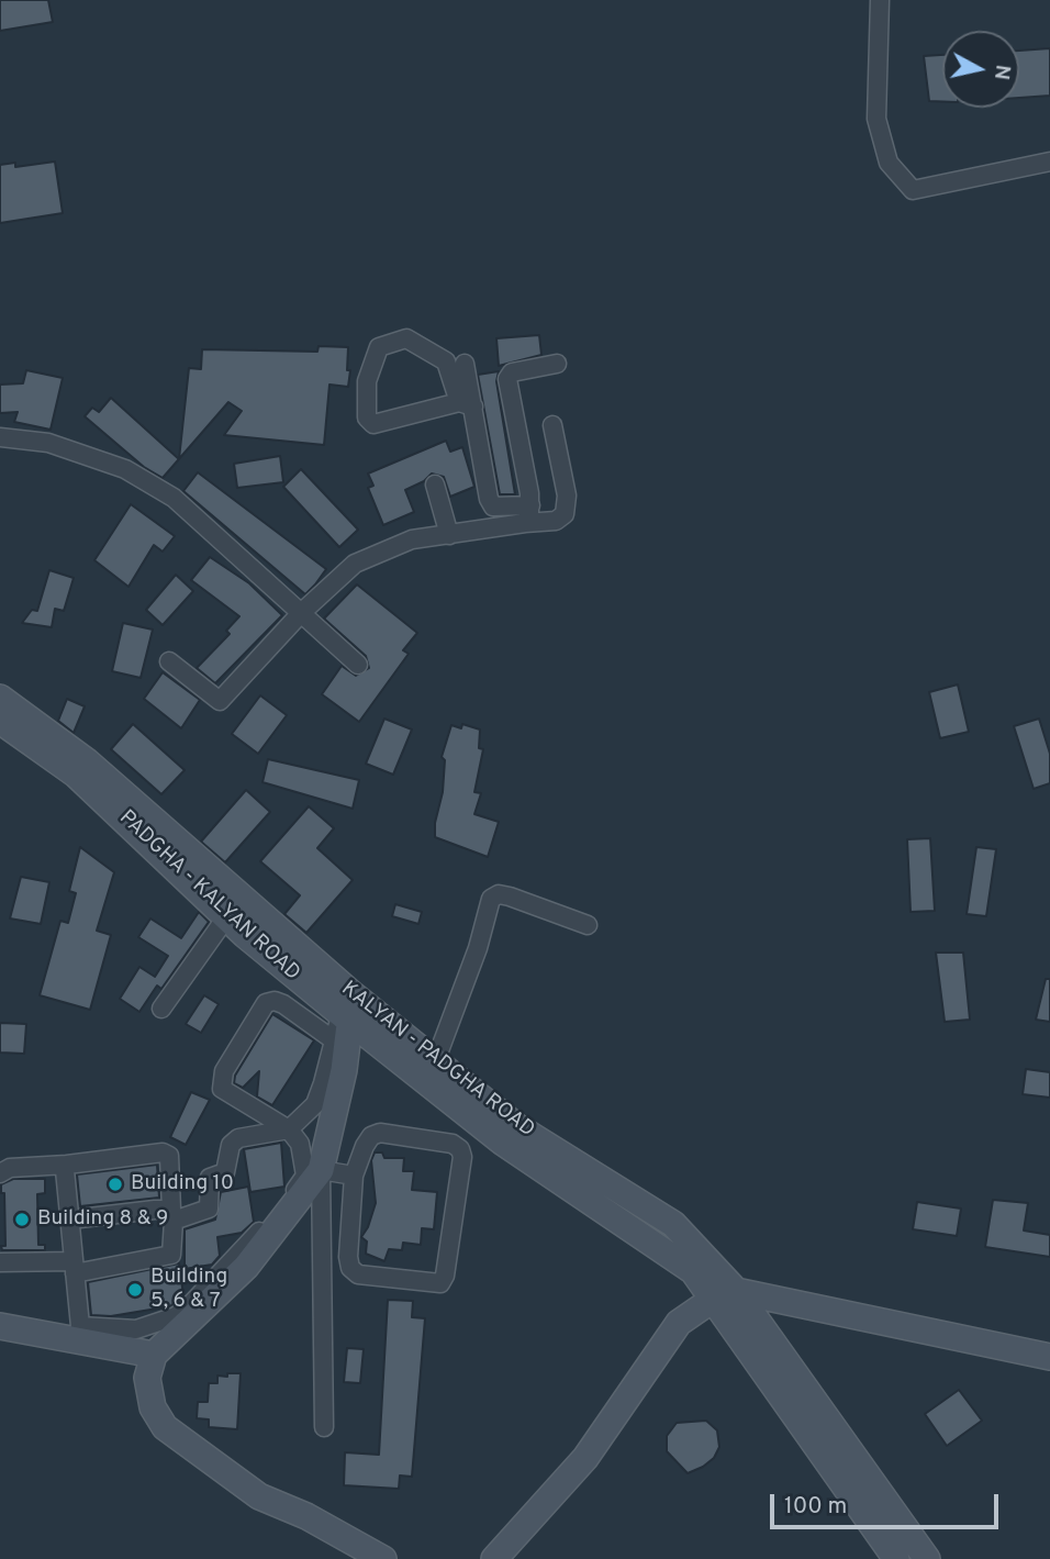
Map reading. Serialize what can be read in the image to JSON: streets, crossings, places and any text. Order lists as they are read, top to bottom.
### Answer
{
  "streets": {
    "main road": ["KALYAN - PADGHA ROAD"]
  },
  "places": ["Building 10", "Building 8 & 9", "Building 5, 6 & 7"],
  "scale_bar": "100 m",
  "north": "right"
}
